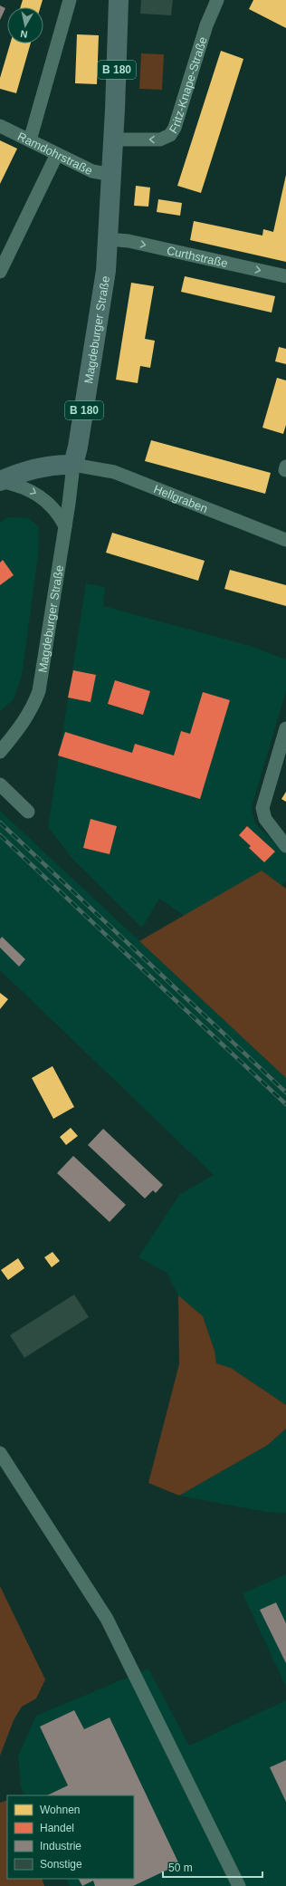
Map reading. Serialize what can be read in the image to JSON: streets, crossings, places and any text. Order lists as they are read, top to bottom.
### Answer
{
  "streets": {
    "main road": ["B 180", "Magdeburger Straße"],
    "street": [
      "Fritz-Knape-Straße",
      "Ramdohrstraße",
      "Curthstraße",
      "Hellgraben"
    ]
  },
  "crossings": [
    ["Fritz-Knape-Straße", "Magdeburger Straße"],
    ["Ramdohrstraße", "Magdeburger Straße"],
    ["Curthstraße", "Magdeburger Straße"],
    ["Magdeburger Straße", "Hellgraben"]
  ],
  "one_way": ["Fritz-Knape-Straße", "Curthstraße"],
  "legend": [
    "Wohnen",
    "Handel",
    "Industrie",
    "Sonstige"
  ],
  "scale_bar": "50 m",
  "north": "bottom"
}
